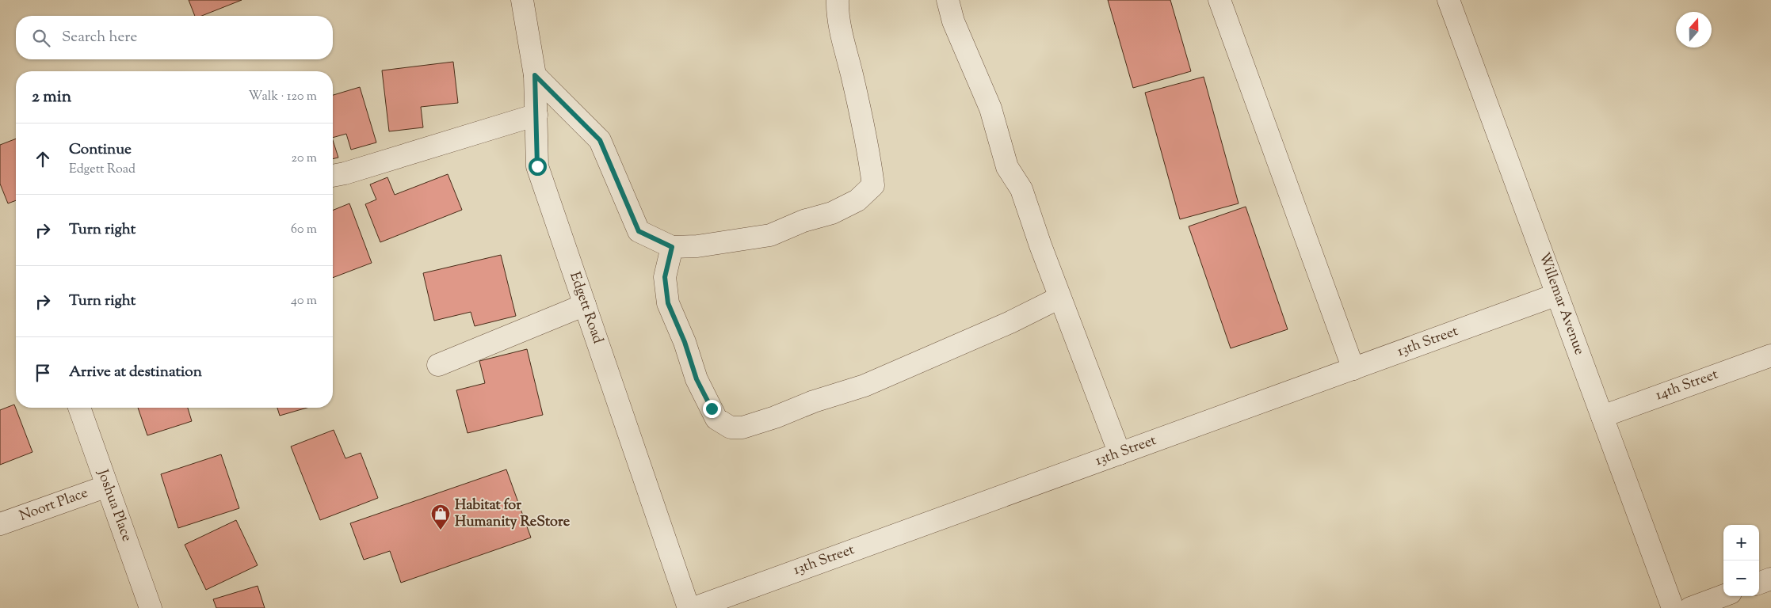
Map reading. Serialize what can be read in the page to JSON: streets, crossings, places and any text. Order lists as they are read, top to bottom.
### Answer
{
  "streets": {
    "street": [
      "Willemar Avenue",
      "Edgett Road",
      "13th Street",
      "14th Street",
      "Noort Place",
      "Joshua Place"
    ]
  },
  "crossings": [
    ["Willemar Avenue", "13th Street"],
    ["Willemar Avenue", "14th Street"],
    ["Noort Place", "Joshua Place"]
  ],
  "places": {
    "shop": ["Habitat for Humanity ReStore"]
  },
  "north": "top",
  "page": {
    "search": "Search here",
    "heading": ["2 min", "Walk · 120 m"],
    "list": [
      ["Continue", "Edgett Road", "20 m"],
      ["Turn right", "60 m"],
      ["Turn right", "40 m"],
      "Arrive at destination"
    ],
    "map_buttons": ["+", "−"]
  }
}
